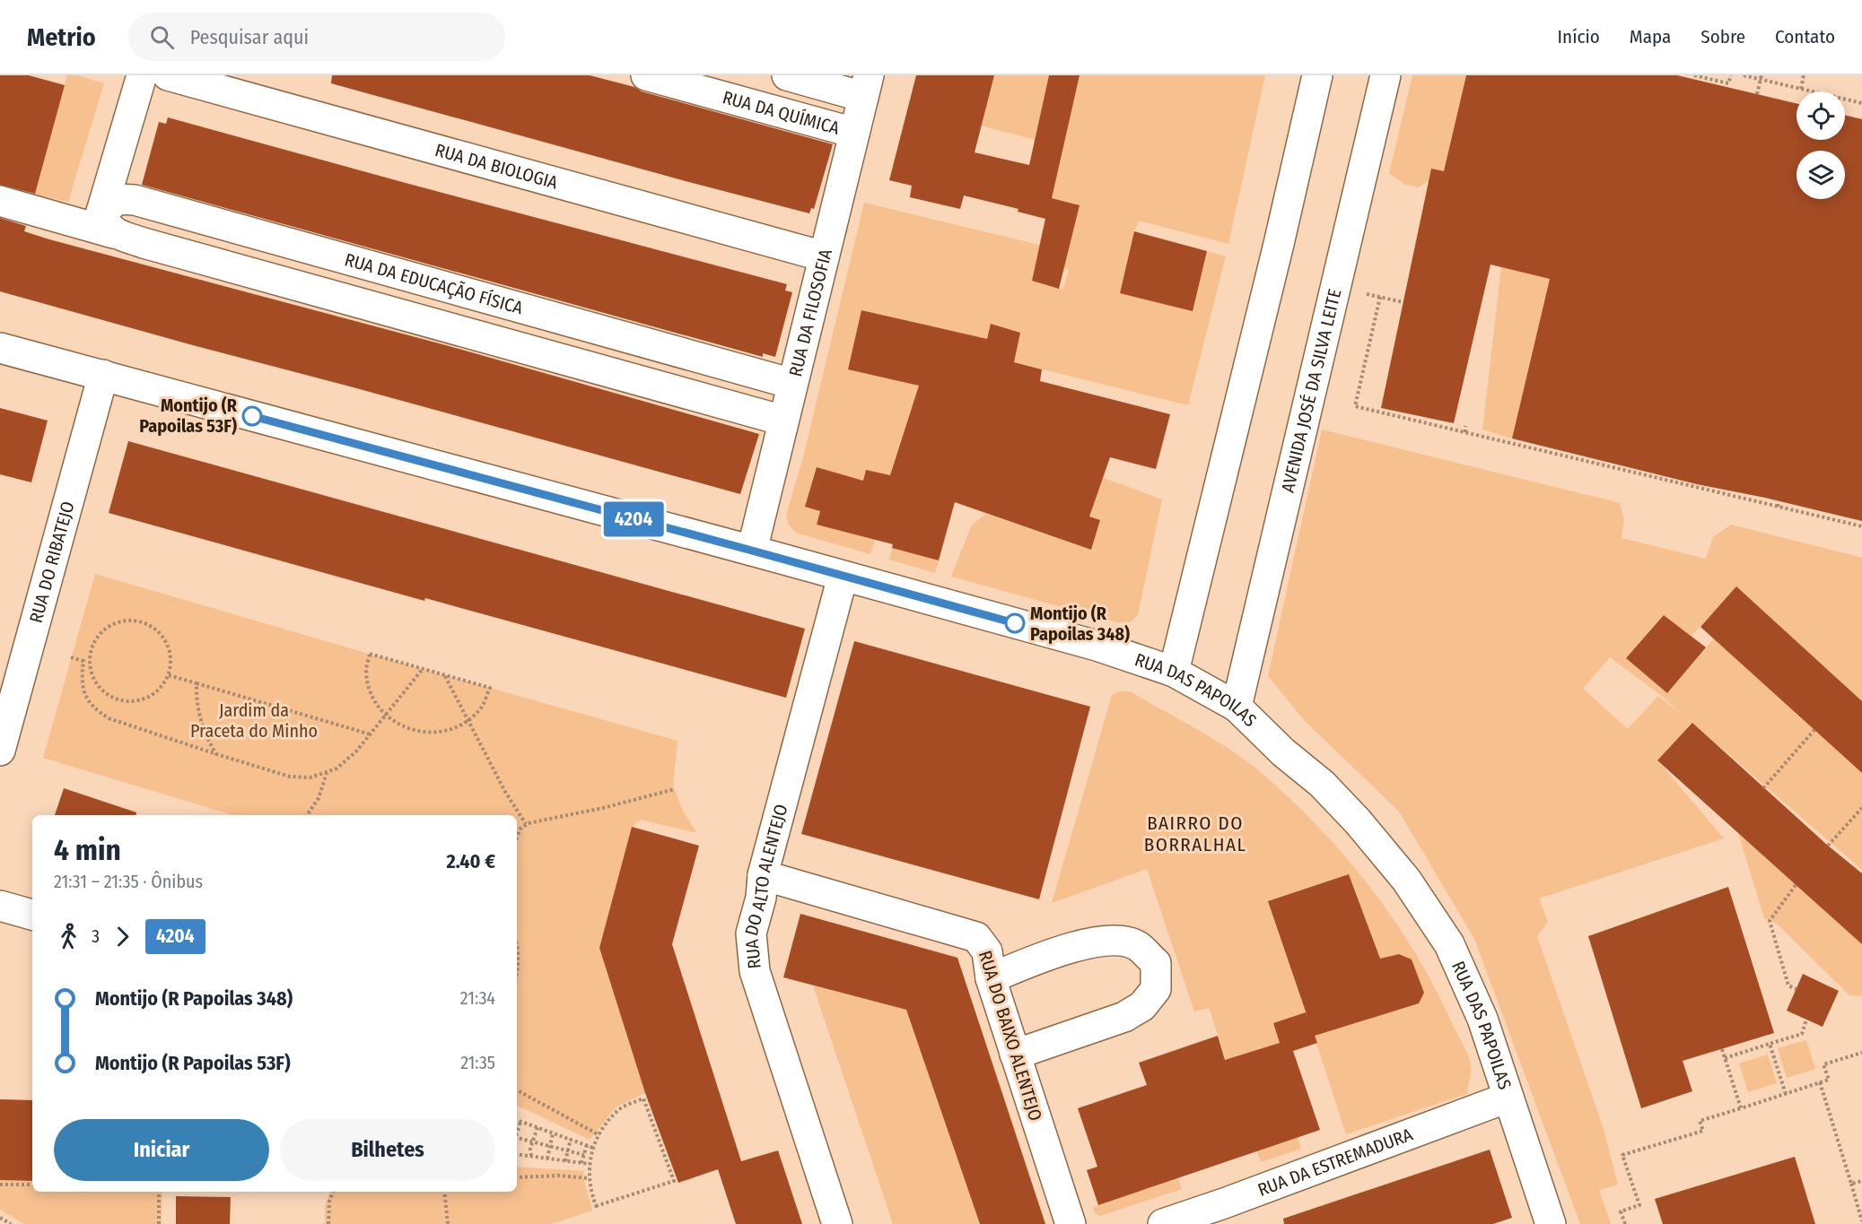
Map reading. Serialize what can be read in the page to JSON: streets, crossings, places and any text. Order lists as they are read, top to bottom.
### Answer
{
  "streets": {
    "street": [
      "RUA DA QUÍMICA",
      "RUA DA BIOLOGIA",
      "RUA DA EDUCAÇÃO FÍSICA",
      "RUA DA FILOSOFIA",
      "AVENIDA JOSÉ DA SILVA LEITE",
      "RUA DO RIBATEJO",
      "RUA DAS PAPOILAS",
      "RUA DO ALTO ALENTEJO",
      "RUA DO BAIXO ALENTEJO",
      "RUA DA ESTREMADURA"
    ]
  },
  "crossings": [
    ["RUA DA QUÍMICA", "RUA DA FILOSOFIA"],
    ["RUA DA BIOLOGIA", "RUA DA FILOSOFIA"],
    ["RUA DA EDUCAÇÃO FÍSICA", "RUA DA FILOSOFIA"],
    ["RUA DA FILOSOFIA", "RUA DAS PAPOILAS"],
    ["AVENIDA JOSÉ DA SILVA LEITE", "RUA DAS PAPOILAS"],
    ["RUA DO RIBATEJO", "RUA DAS PAPOILAS"],
    ["RUA DAS PAPOILAS", "RUA DO ALTO ALENTEJO"],
    ["RUA DAS PAPOILAS", "RUA DA ESTREMADURA"],
    ["RUA DO ALTO ALENTEJO", "RUA DO BAIXO ALENTEJO"]
  ],
  "districts": ["BAIRRO DO BORRALHAL"],
  "parks": ["Jardim da Praceta do Minho"],
  "places": ["Montijo (R Papoilas 53F)", "Montijo (R Papoilas 348)"],
  "lines": ["bus line 4204"],
  "page": {
    "header": "Metrio",
    "search": "Pesquisar aqui",
    "nav": [
      "Início",
      "Mapa",
      "Sobre",
      "Contato"
    ],
    "on_map": "4204",
    "heading": ["4 min", "21:31 – 21:35 · Ônibus", "2.40 €"],
    "legs": ["3", "4204"],
    "list": [
      {
        "name": "Montijo (R Papoilas 348)",
        "value": "21:34"
      },
      {
        "name": "Montijo (R Papoilas 53F)",
        "value": "21:35"
      }
    ],
    "buttons": ["Iniciar", "Bilhetes"]
  }
}
